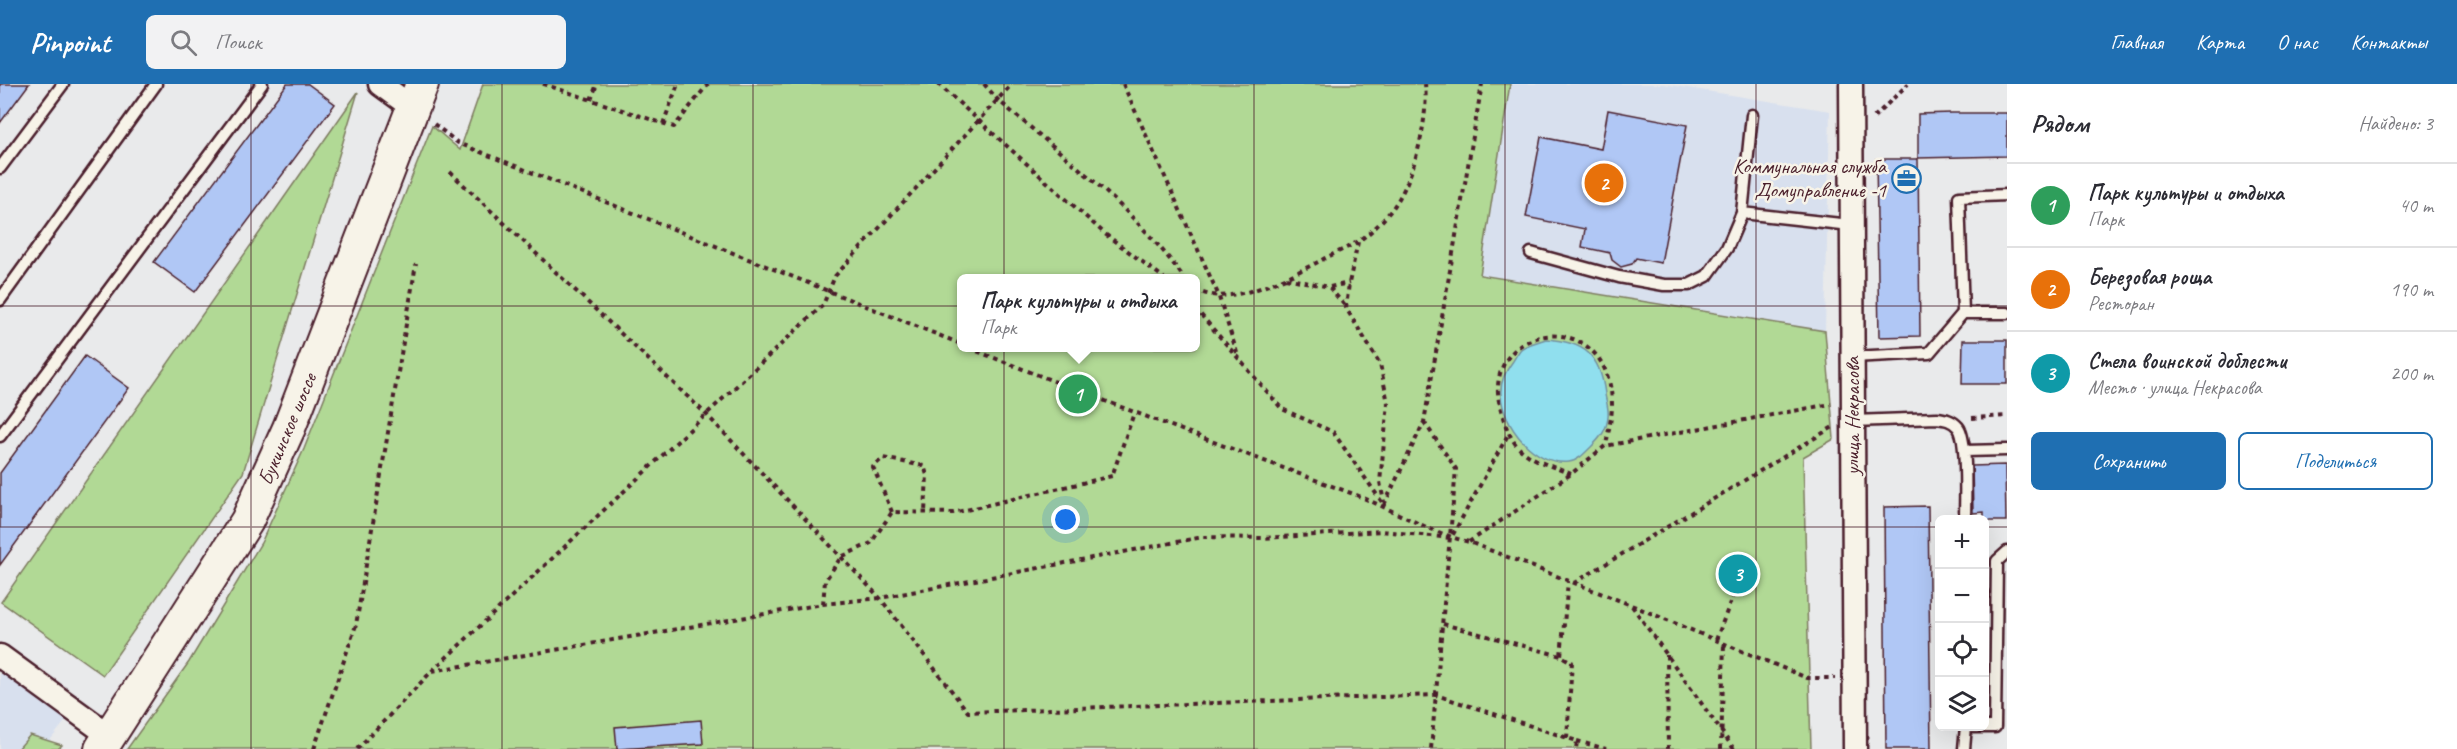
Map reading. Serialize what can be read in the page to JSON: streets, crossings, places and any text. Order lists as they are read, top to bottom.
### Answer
{
  "streets": {
    "main road": ["Букинское шоссе"],
    "street": ["улица Некрасова"]
  },
  "places": {
    "office": ["Коммунальная служба Домуправление -1"]
  },
  "page": {
    "header": "Pinpoint",
    "search": "Поиск",
    "nav": [
      "Главная",
      "Карта",
      "О нас",
      "Контакты"
    ],
    "heading": ["Рядом", "Найдено: 3"],
    "pins": ["2", "1", "3"],
    "list": [
      {
        "mark": "1",
        "name": "Парк культуры и отдыха",
        "note": "Парк",
        "value": "40 m"
      },
      {
        "mark": "2",
        "name": "Березовая роща",
        "note": "Ресторан",
        "value": "190 m"
      },
      {
        "mark": "3",
        "name": "Стела воинской доблести",
        "note": "Место · улица Некрасова",
        "value": "200 m"
      }
    ],
    "popup": ["Парк культуры и отдыха", "Парк"],
    "buttons": ["Сохранить", "Поделиться"],
    "map_buttons": ["+", "−"]
  }
}
